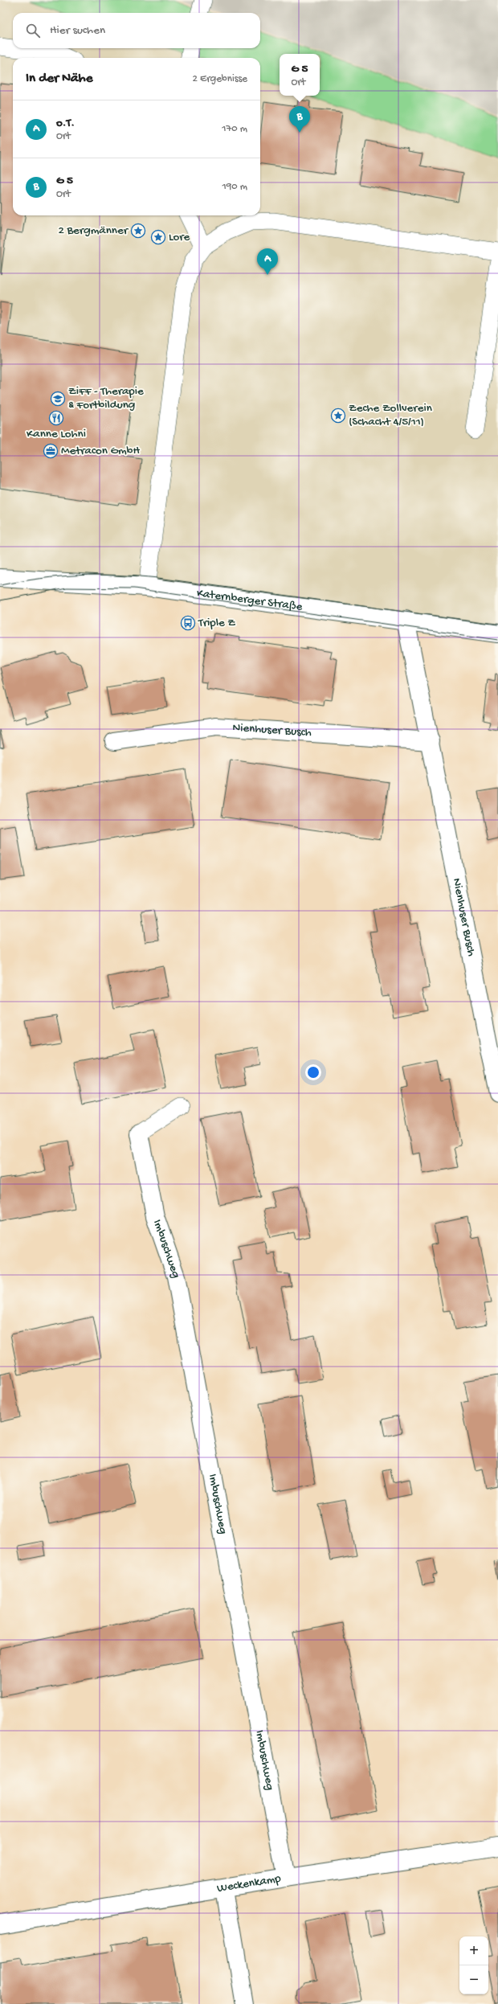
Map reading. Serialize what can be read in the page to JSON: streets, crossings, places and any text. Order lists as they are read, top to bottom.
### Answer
{
  "streets": {
    "street": [
      "Katernberger Straße",
      "Nienhuser Busch",
      "Imbuschweg",
      "Weckenkamp"
    ]
  },
  "crossings": [
    ["Katernberger Straße", "Nienhuser Busch"],
    ["Imbuschweg", "Weckenkamp"]
  ],
  "places": {
    "place": ["2 Bergmänner", "Lore", "Zeche Zollverein (Schacht 4/5/11)"],
    "school or university": ["ZiFF - Therapie & Fortbildung"],
    "restaurant": ["Kanne Lohni"],
    "office": ["Metracon GmbH"],
    "bus stop": ["Triple Z"]
  },
  "page": {
    "search": "Hier suchen",
    "popup": ["G 5", "Ort"],
    "heading": ["In der Nähe", "2 Ergebnisse"],
    "list": [
      {
        "mark": "A",
        "name": "o.T.",
        "note": "Ort",
        "value": "170 m"
      },
      {
        "mark": "B",
        "name": "G 5",
        "note": "Ort",
        "value": "190 m"
      }
    ],
    "pins": ["B", "A"],
    "map_buttons": ["+", "−"]
  }
}
